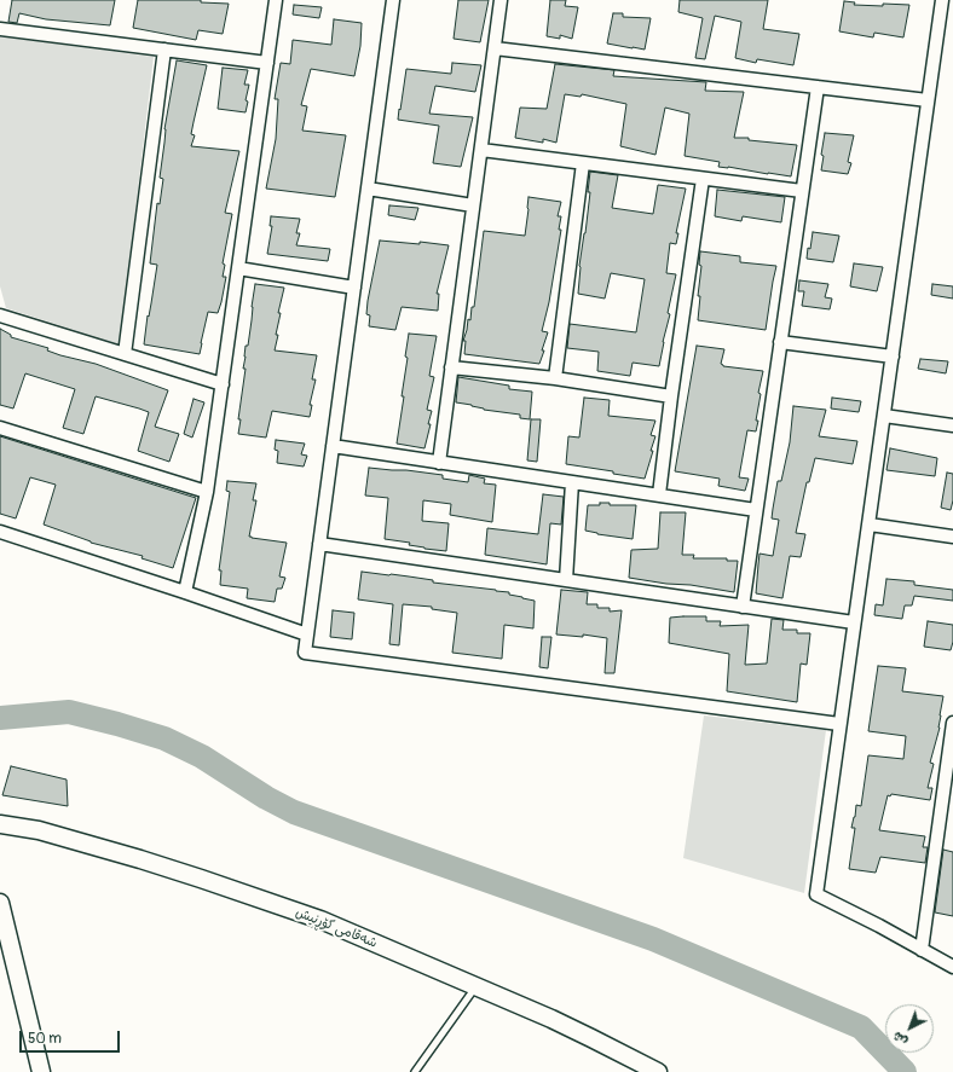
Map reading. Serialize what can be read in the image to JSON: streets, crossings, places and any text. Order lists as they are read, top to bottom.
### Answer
{
  "streets": {
    "main road": ["شەقامی کۆڕنیش"]
  },
  "scale_bar": "50 m",
  "north": "bottom left"
}
